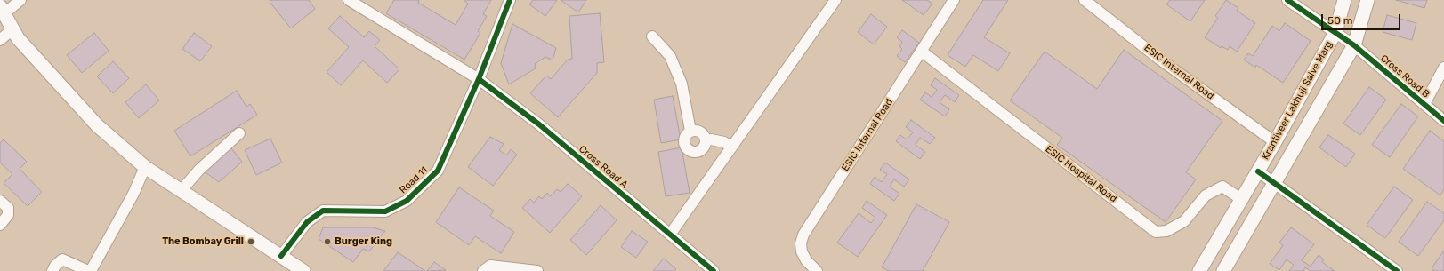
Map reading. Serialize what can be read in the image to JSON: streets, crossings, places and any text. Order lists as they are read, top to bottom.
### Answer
{
  "streets": {
    "main road": ["Krantiveer Lakhuji Salve Marg"],
    "street": [
      "ESIC Internal Road",
      "Cross Road B",
      "Cross Road A",
      "ESIC Hospital Road",
      "Road 11"
    ]
  },
  "crossings": [
    ["ESIC Internal Road", "Krantiveer Lakhuji Salve Marg"],
    ["ESIC Internal Road", "ESIC Hospital Road"],
    ["Cross Road B", "Krantiveer Lakhuji Salve Marg"],
    ["Krantiveer Lakhuji Salve Marg", "ESIC Hospital Road"],
    ["Cross Road A", "Road 11"]
  ],
  "places": ["The Bombay Grill", "Burger King"],
  "scale_bar": "50 m"
}
